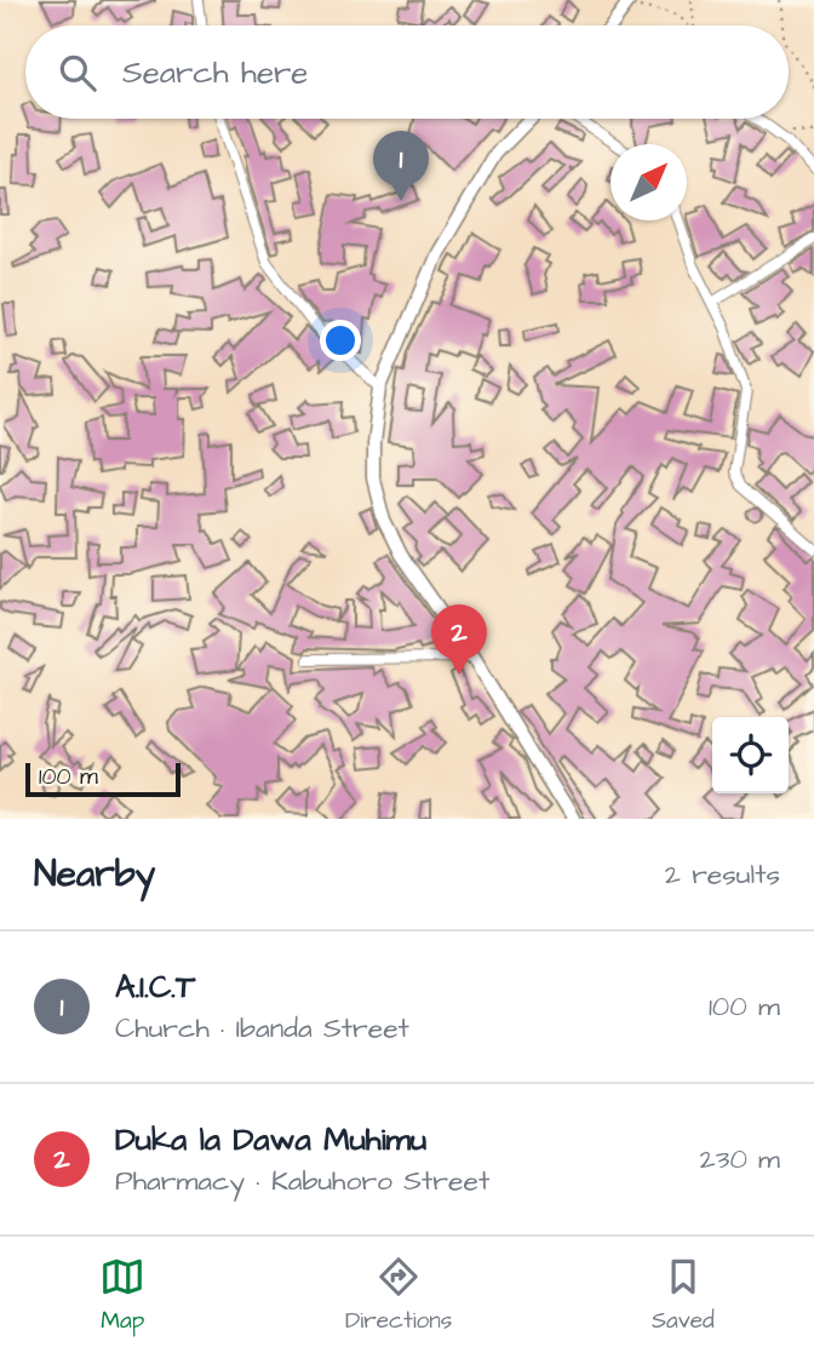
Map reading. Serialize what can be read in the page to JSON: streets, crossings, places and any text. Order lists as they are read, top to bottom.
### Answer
{
  "scale_bar": "100 m",
  "north": "top right",
  "page": {
    "search": "Search here",
    "pins": ["1", "2"],
    "scale": "100 m",
    "heading": ["Nearby", "2 results"],
    "list": [
      {
        "mark": "1",
        "name": "A.I.C.T",
        "note": "Church · Ibanda Street",
        "value": "100 m"
      },
      {
        "mark": "2",
        "name": "Duka la Dawa Muhimu",
        "note": "Pharmacy · Kabuhoro Street",
        "value": "230 m"
      }
    ],
    "nav": ["Map", "Directions", "Saved"]
  }
}
